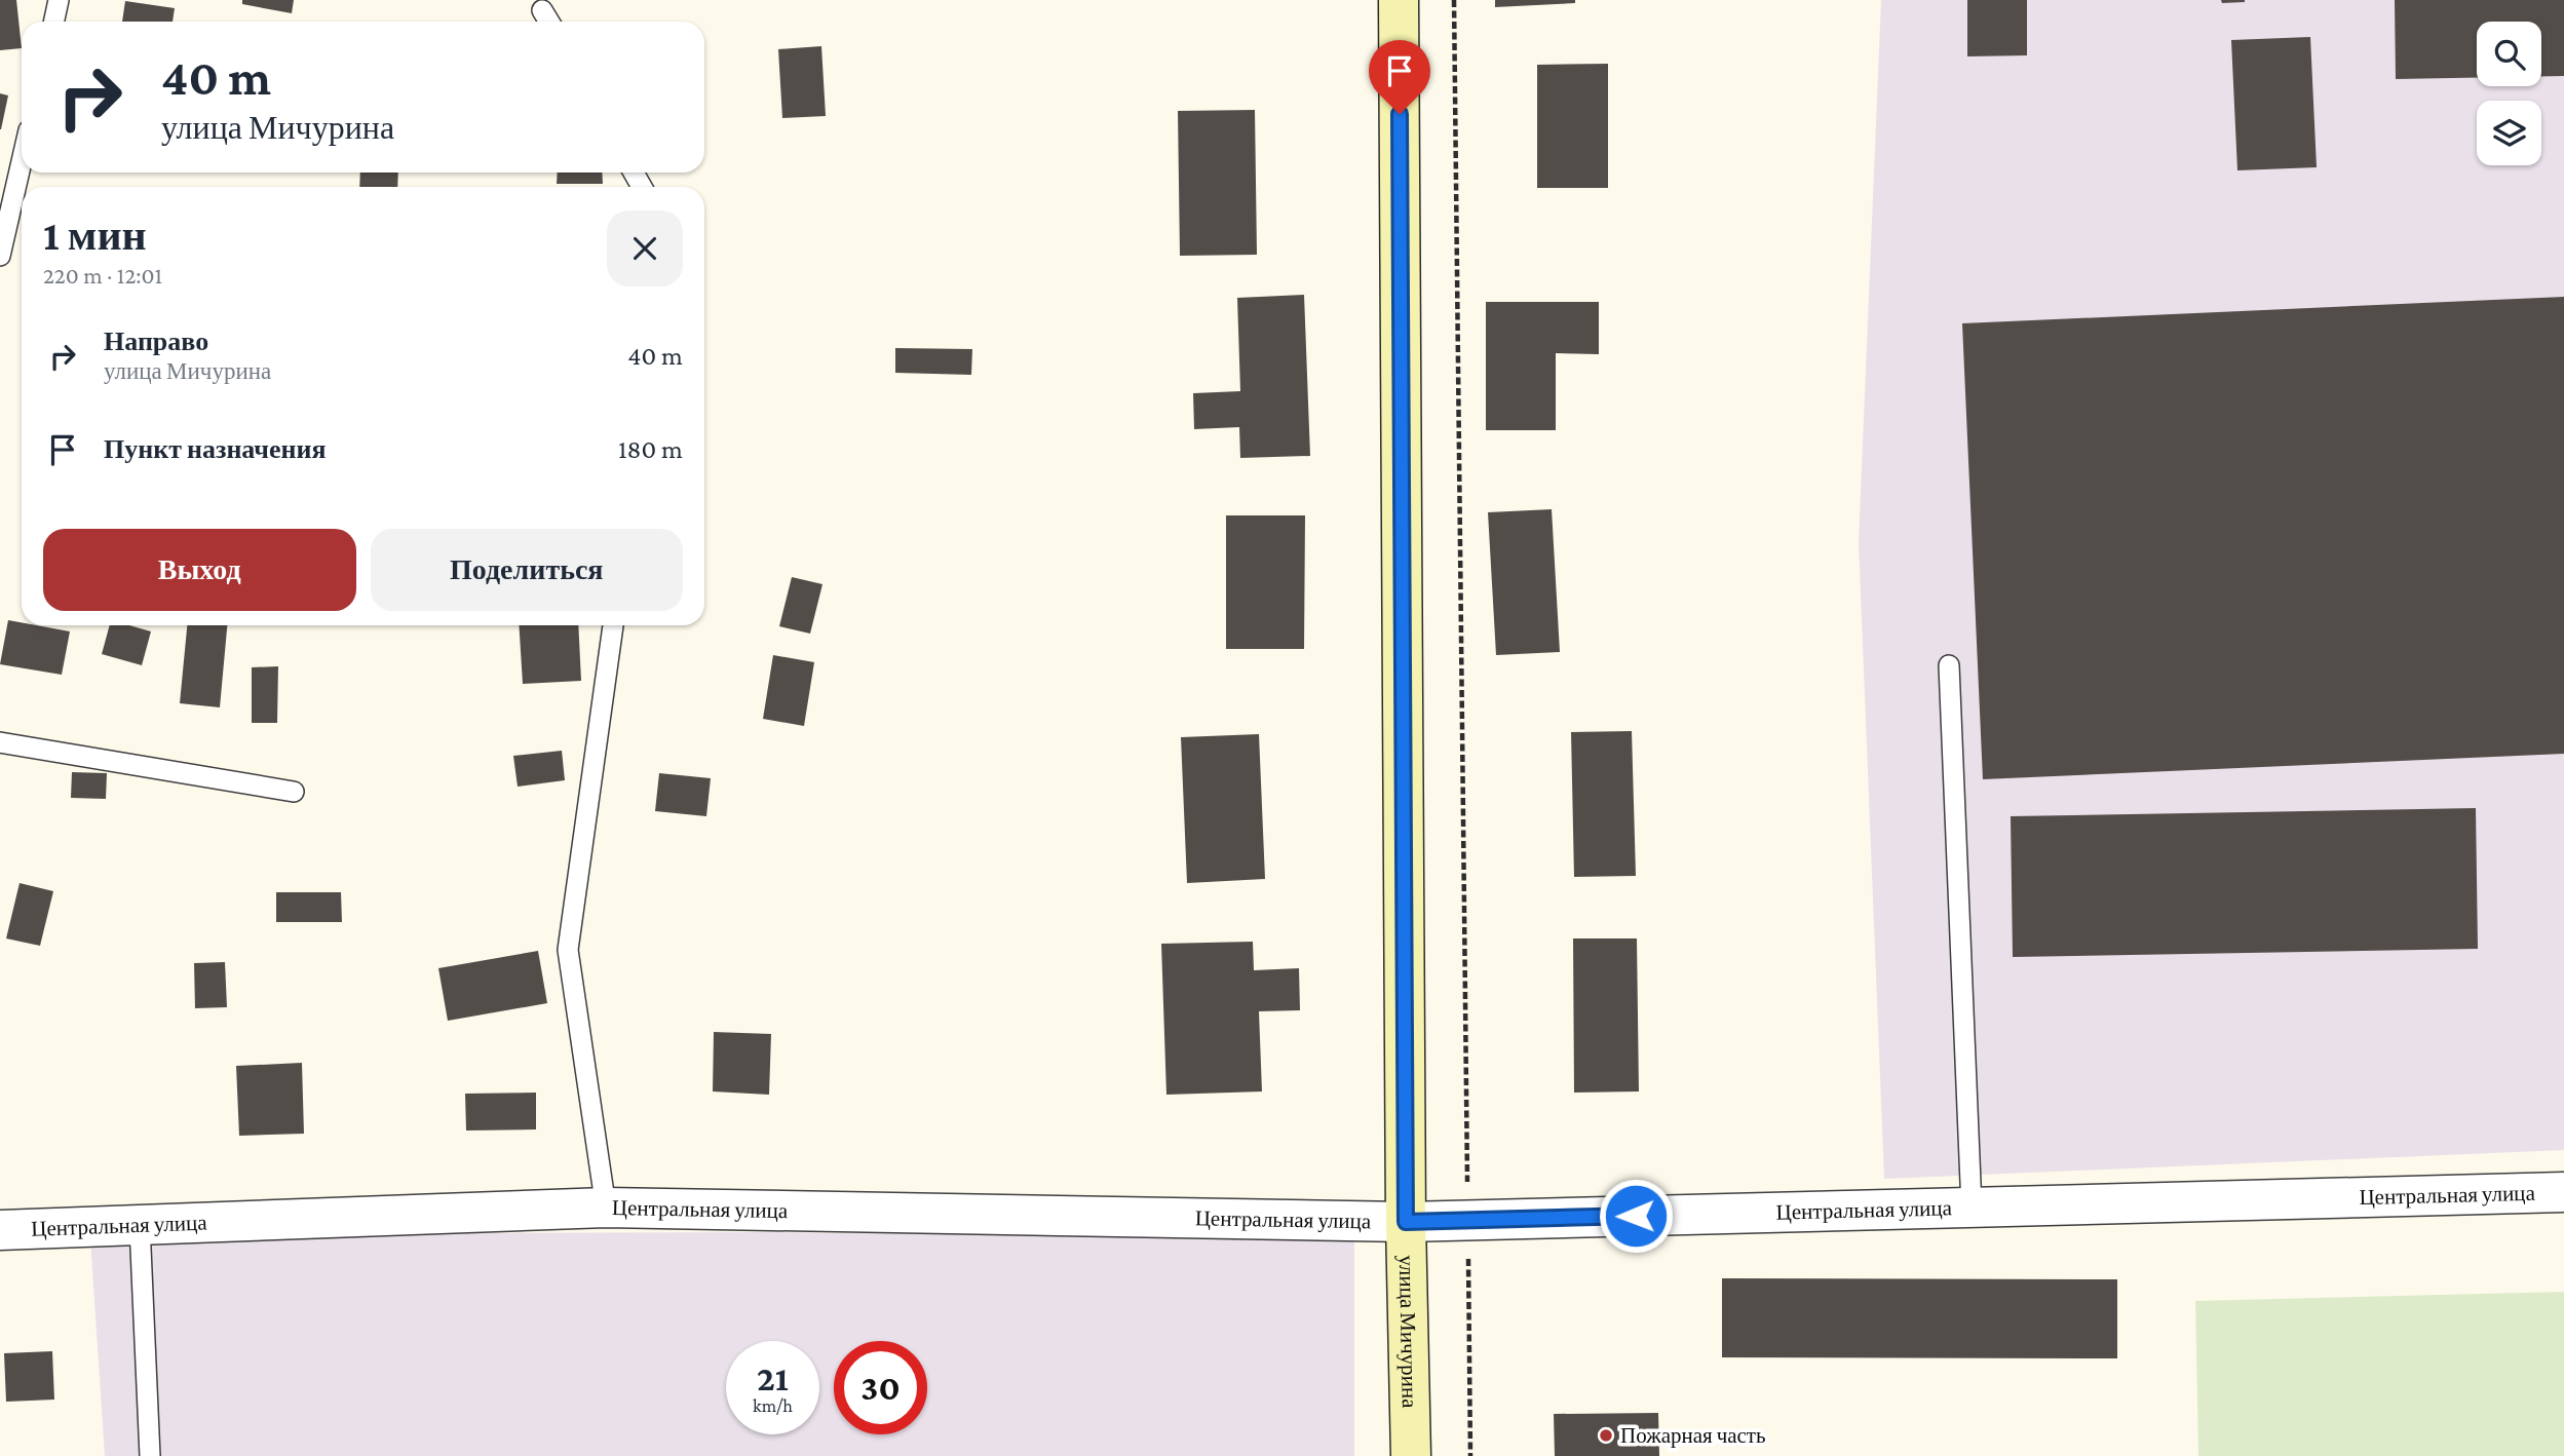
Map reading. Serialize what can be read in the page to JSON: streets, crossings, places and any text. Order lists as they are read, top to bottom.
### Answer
{
  "streets": {
    "street": ["Центральная улица", "улица Мичурина"]
  },
  "crossings": [
    ["Центральная улица", "улица Мичурина"]
  ],
  "places": ["Пожарная часть"],
  "page": {
    "turn": ["40 m", "улица Мичурина"],
    "heading": ["1 мин", "220 m · 12:01"],
    "list": [
      {
        "name": "Направо",
        "note": "улица Мичурина",
        "value": "40 m"
      },
      {
        "name": "Пункт назначения",
        "value": "180 m"
      }
    ],
    "buttons": ["Выход", "Поделиться"],
    "speed": "21 km/h",
    "limit": "30"
  }
}
